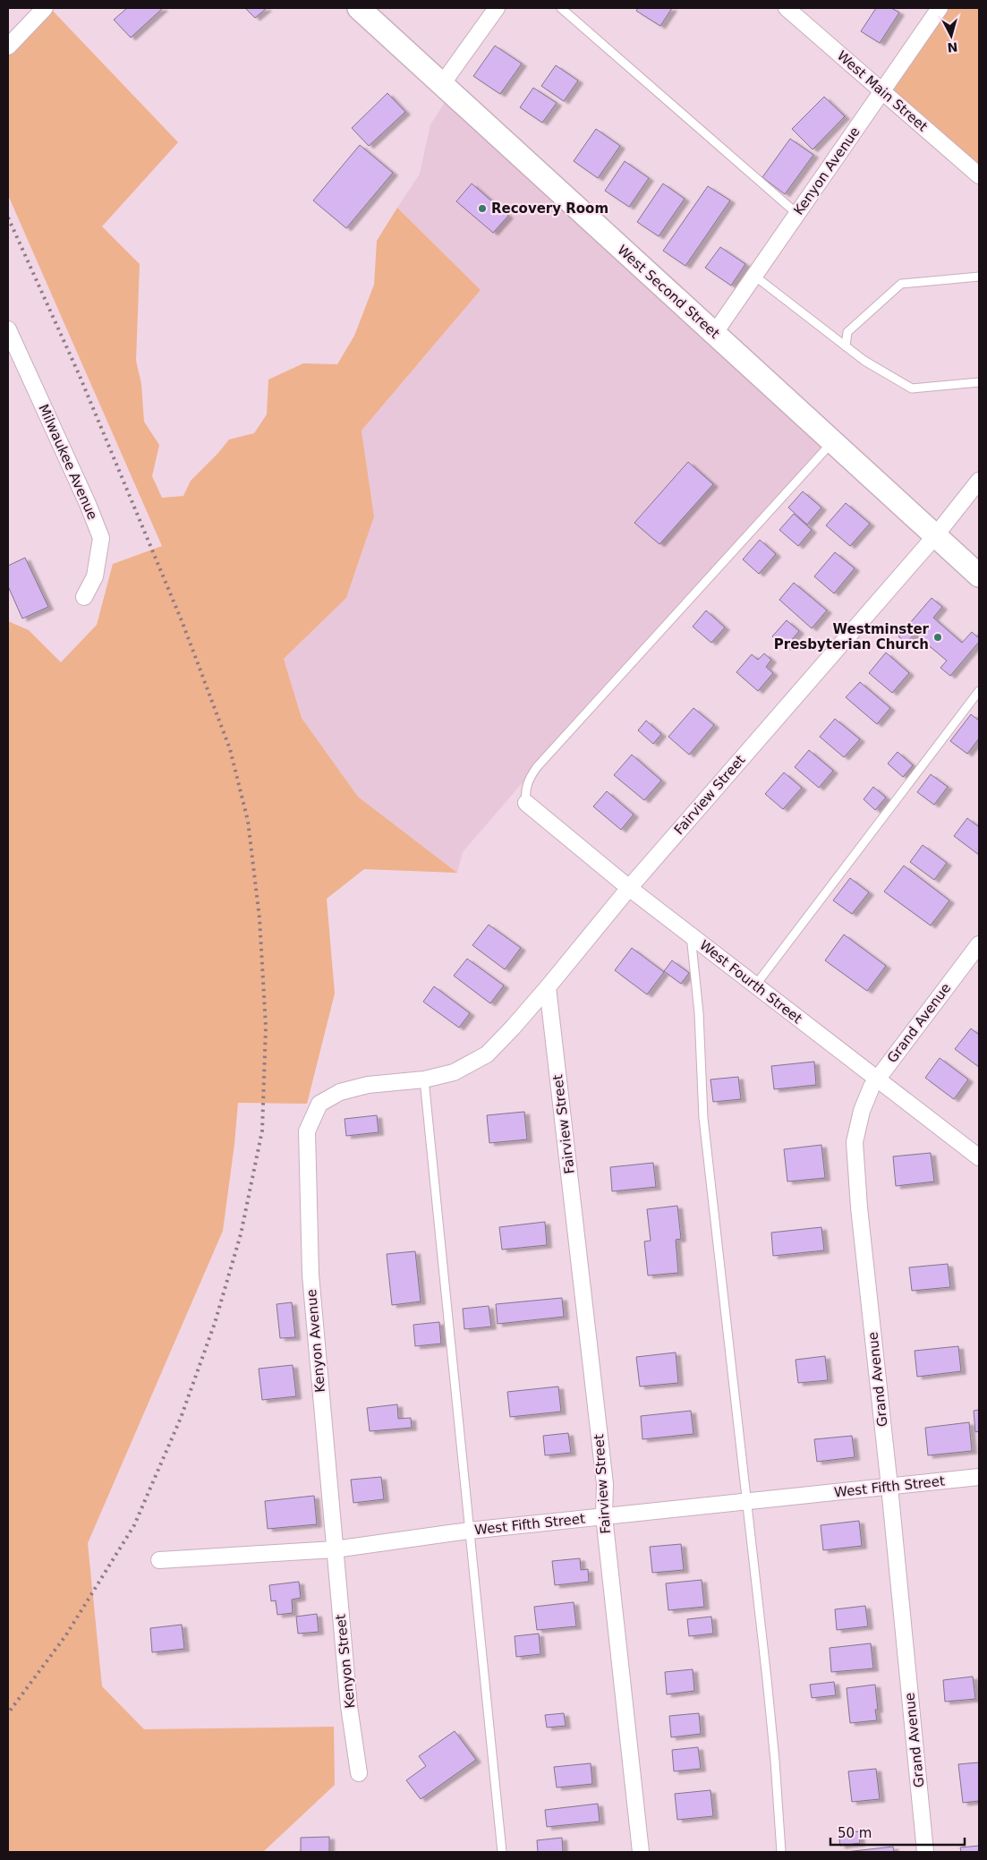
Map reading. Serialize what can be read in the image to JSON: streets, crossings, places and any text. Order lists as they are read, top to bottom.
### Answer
{
  "streets": {
    "main road": ["West Second Street"],
    "street": [
      "West Main Street",
      "Kenyon Avenue",
      "Milwaukee Avenue",
      "Fairview Street",
      "West Fourth Street",
      "Grand Avenue",
      "West Fifth Street",
      "Kenyon Street"
    ]
  },
  "crossings": [
    ["West Main Street", "Kenyon Avenue"],
    ["Kenyon Avenue", "West Second Street"],
    ["Kenyon Avenue", "West Fifth Street"],
    ["Kenyon Avenue", "Kenyon Street"],
    ["West Second Street", "Fairview Street"],
    ["Fairview Street", "West Fourth Street"],
    ["Fairview Street", "West Fifth Street"],
    ["West Fourth Street", "Grand Avenue"],
    ["Grand Avenue", "West Fifth Street"],
    ["West Fifth Street", "Kenyon Street"]
  ],
  "places": ["Recovery Room", "Westminster Presbyterian Church"],
  "scale_bar": "50 m",
  "north": "bottom"
}
